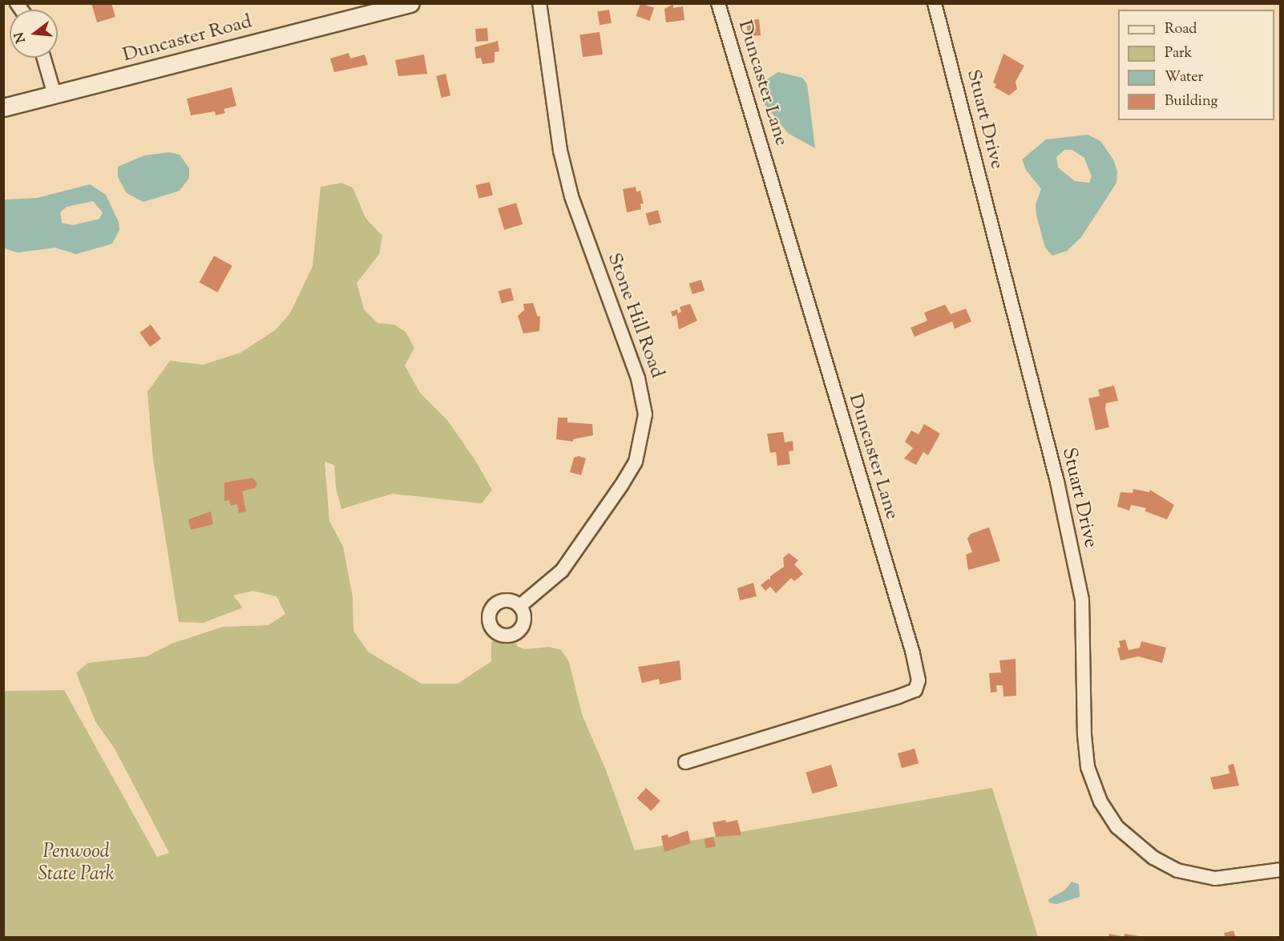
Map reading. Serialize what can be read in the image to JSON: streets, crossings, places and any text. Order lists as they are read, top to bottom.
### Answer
{
  "streets": {
    "street": [
      "Duncaster Road",
      "Duncaster Lane",
      "Stuart Drive",
      "Stone Hill Road"
    ]
  },
  "parks": ["Penwood State Park"],
  "legend": [
    "Road",
    "Park",
    "Water",
    "Building"
  ],
  "north": "left"
}
